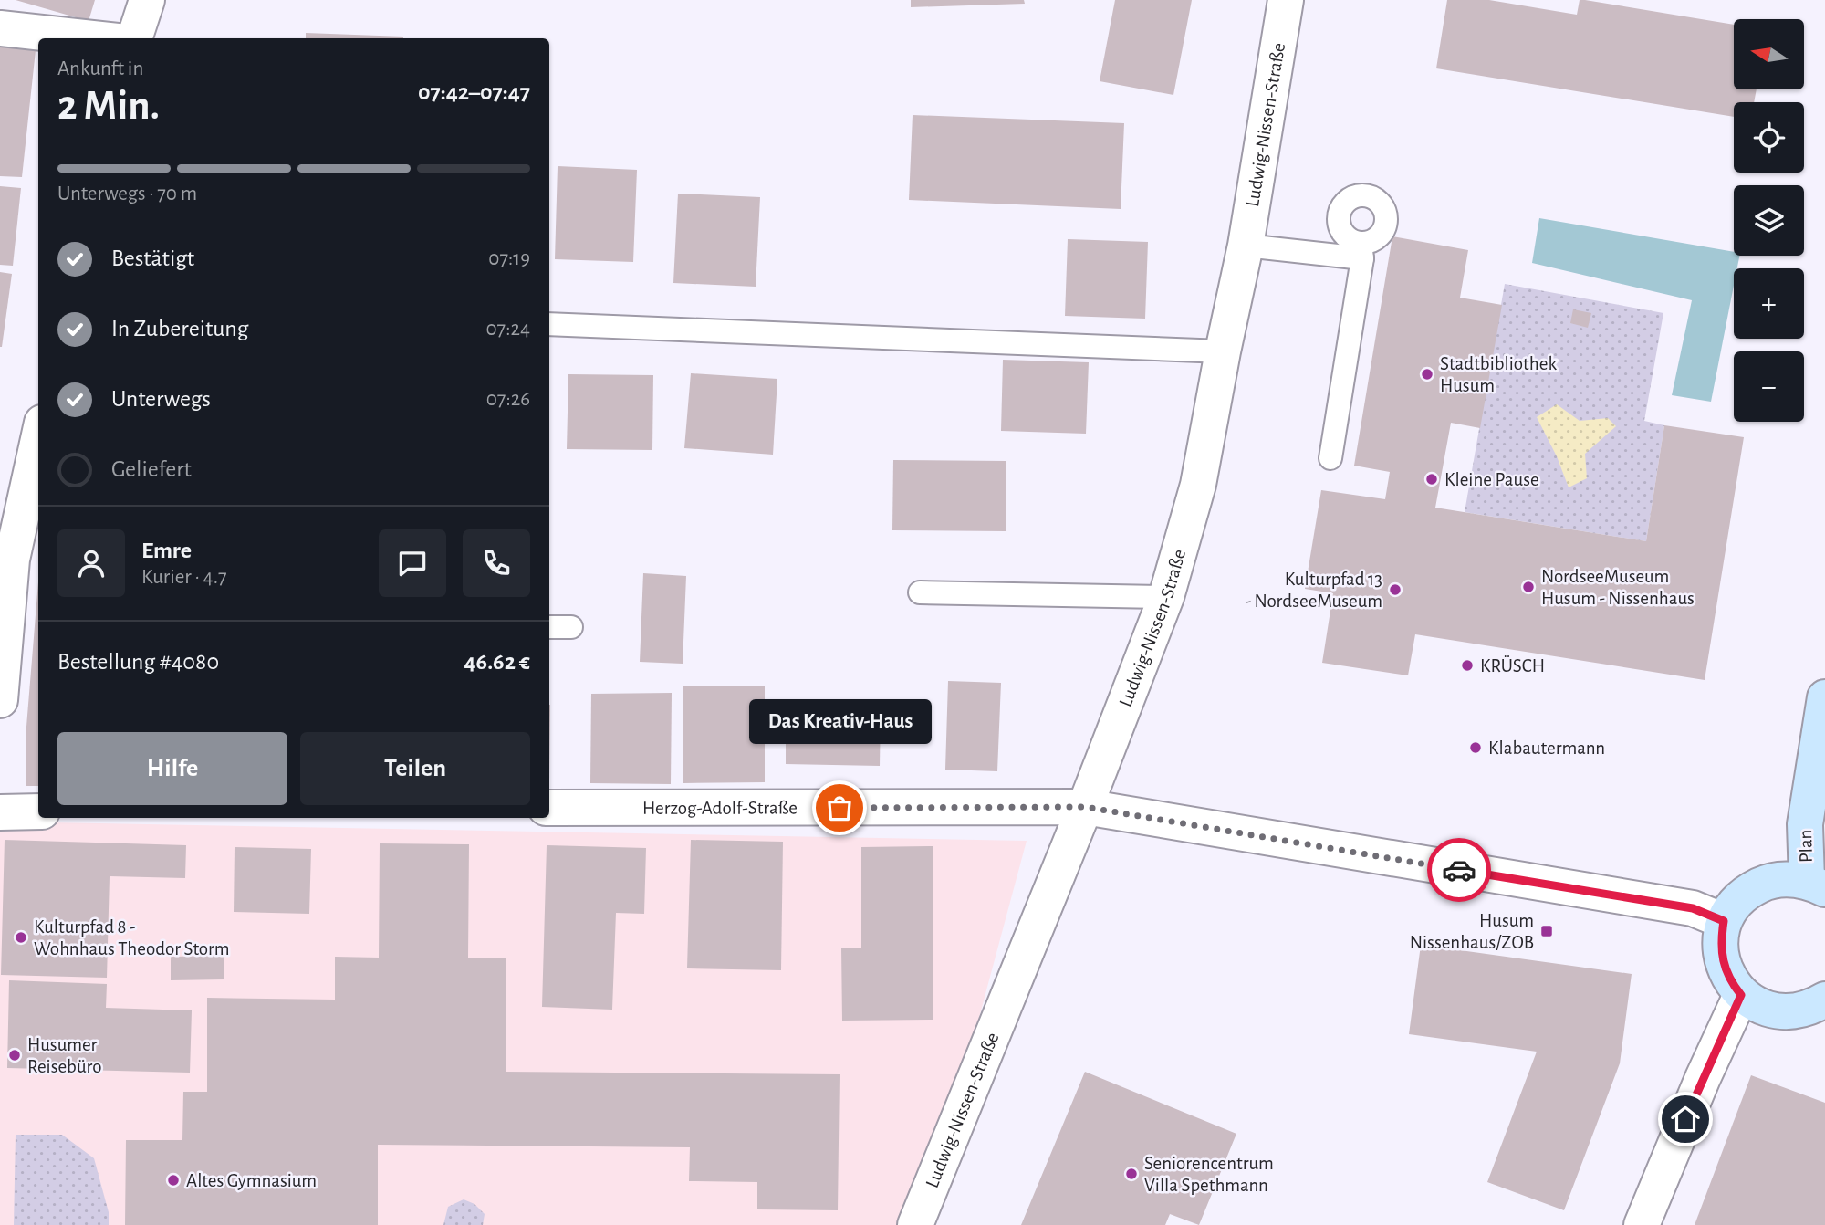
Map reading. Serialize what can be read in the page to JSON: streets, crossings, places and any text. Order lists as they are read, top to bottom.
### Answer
{
  "streets": {
    "main road": ["Plan"],
    "street": ["Ludwig-Nissen-Straße", "Herzog-Adolf-Straße"]
  },
  "crossings": [
    ["Ludwig-Nissen-Straße", "Herzog-Adolf-Straße"]
  ],
  "places": {
    "other": [
      "Stadtbibliothek Husum",
      "Kleine Pause",
      "NordseeMuseum Husum - Nissenhaus",
      "Kulturpfad 13 - NordseeMuseum",
      "KRÜSCH",
      "Klabautermann",
      "Das Kreativ-Haus",
      "Kulturpfad 8 - Wohnhaus Theodor Storm",
      "Husumer Reisebüro",
      "Seniorencentrum Villa Spethmann",
      "Altes Gymnasium"
    ],
    "transit": ["Husum Nissenhaus/ZOB"]
  },
  "north": "left",
  "page": {
    "map_buttons": ["+", "−"],
    "heading": ["2 Min.", "Ankunft in", "07:42–07:47"],
    "panel": [
      "Emre",
      "Kurier · 4.7",
      "Bestellung #4080",
      "46.62 €"
    ],
    "bar": "Unterwegs · 70 m",
    "list": [
      ["Bestätigt", "07:19"],
      ["In Zubereitung", "07:24"],
      ["Unterwegs", "07:26"],
      "Geliefert"
    ],
    "bubble": "Das Kreativ-Haus",
    "buttons": ["Hilfe", "Teilen"]
  }
}
